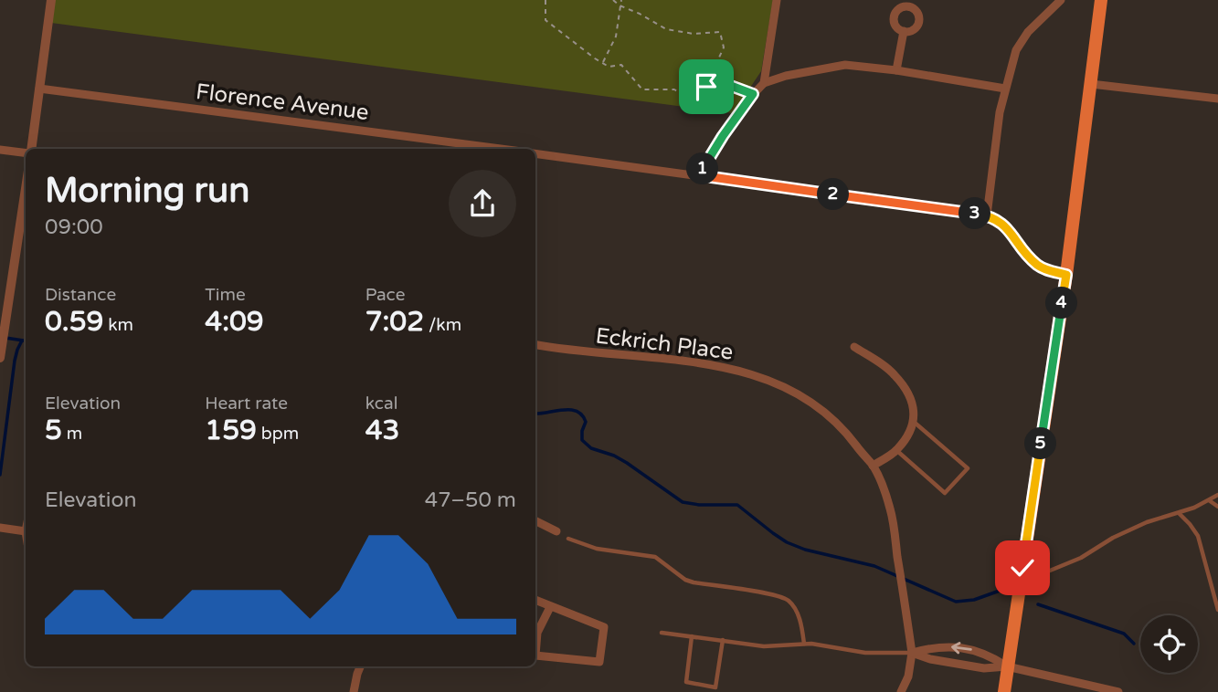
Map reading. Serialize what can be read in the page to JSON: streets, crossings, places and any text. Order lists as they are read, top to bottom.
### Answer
{
  "streets": {
    "street": ["Florence Avenue", "Eckrich Place"]
  },
  "page": {
    "heading": ["Morning run", "09:00"],
    "pins": [
      "1",
      "2",
      "3",
      "4",
      "5"
    ],
    "stats": [
      ["Distance", "0.59 km"],
      ["Time", "4:09"],
      ["Pace", "7:02 /km"],
      ["Elevation", "5 m"],
      ["Heart rate", "159 bpm"],
      ["kcal", "43"]
    ],
    "chart": ["Elevation", "47–50 m"]
  }
}
